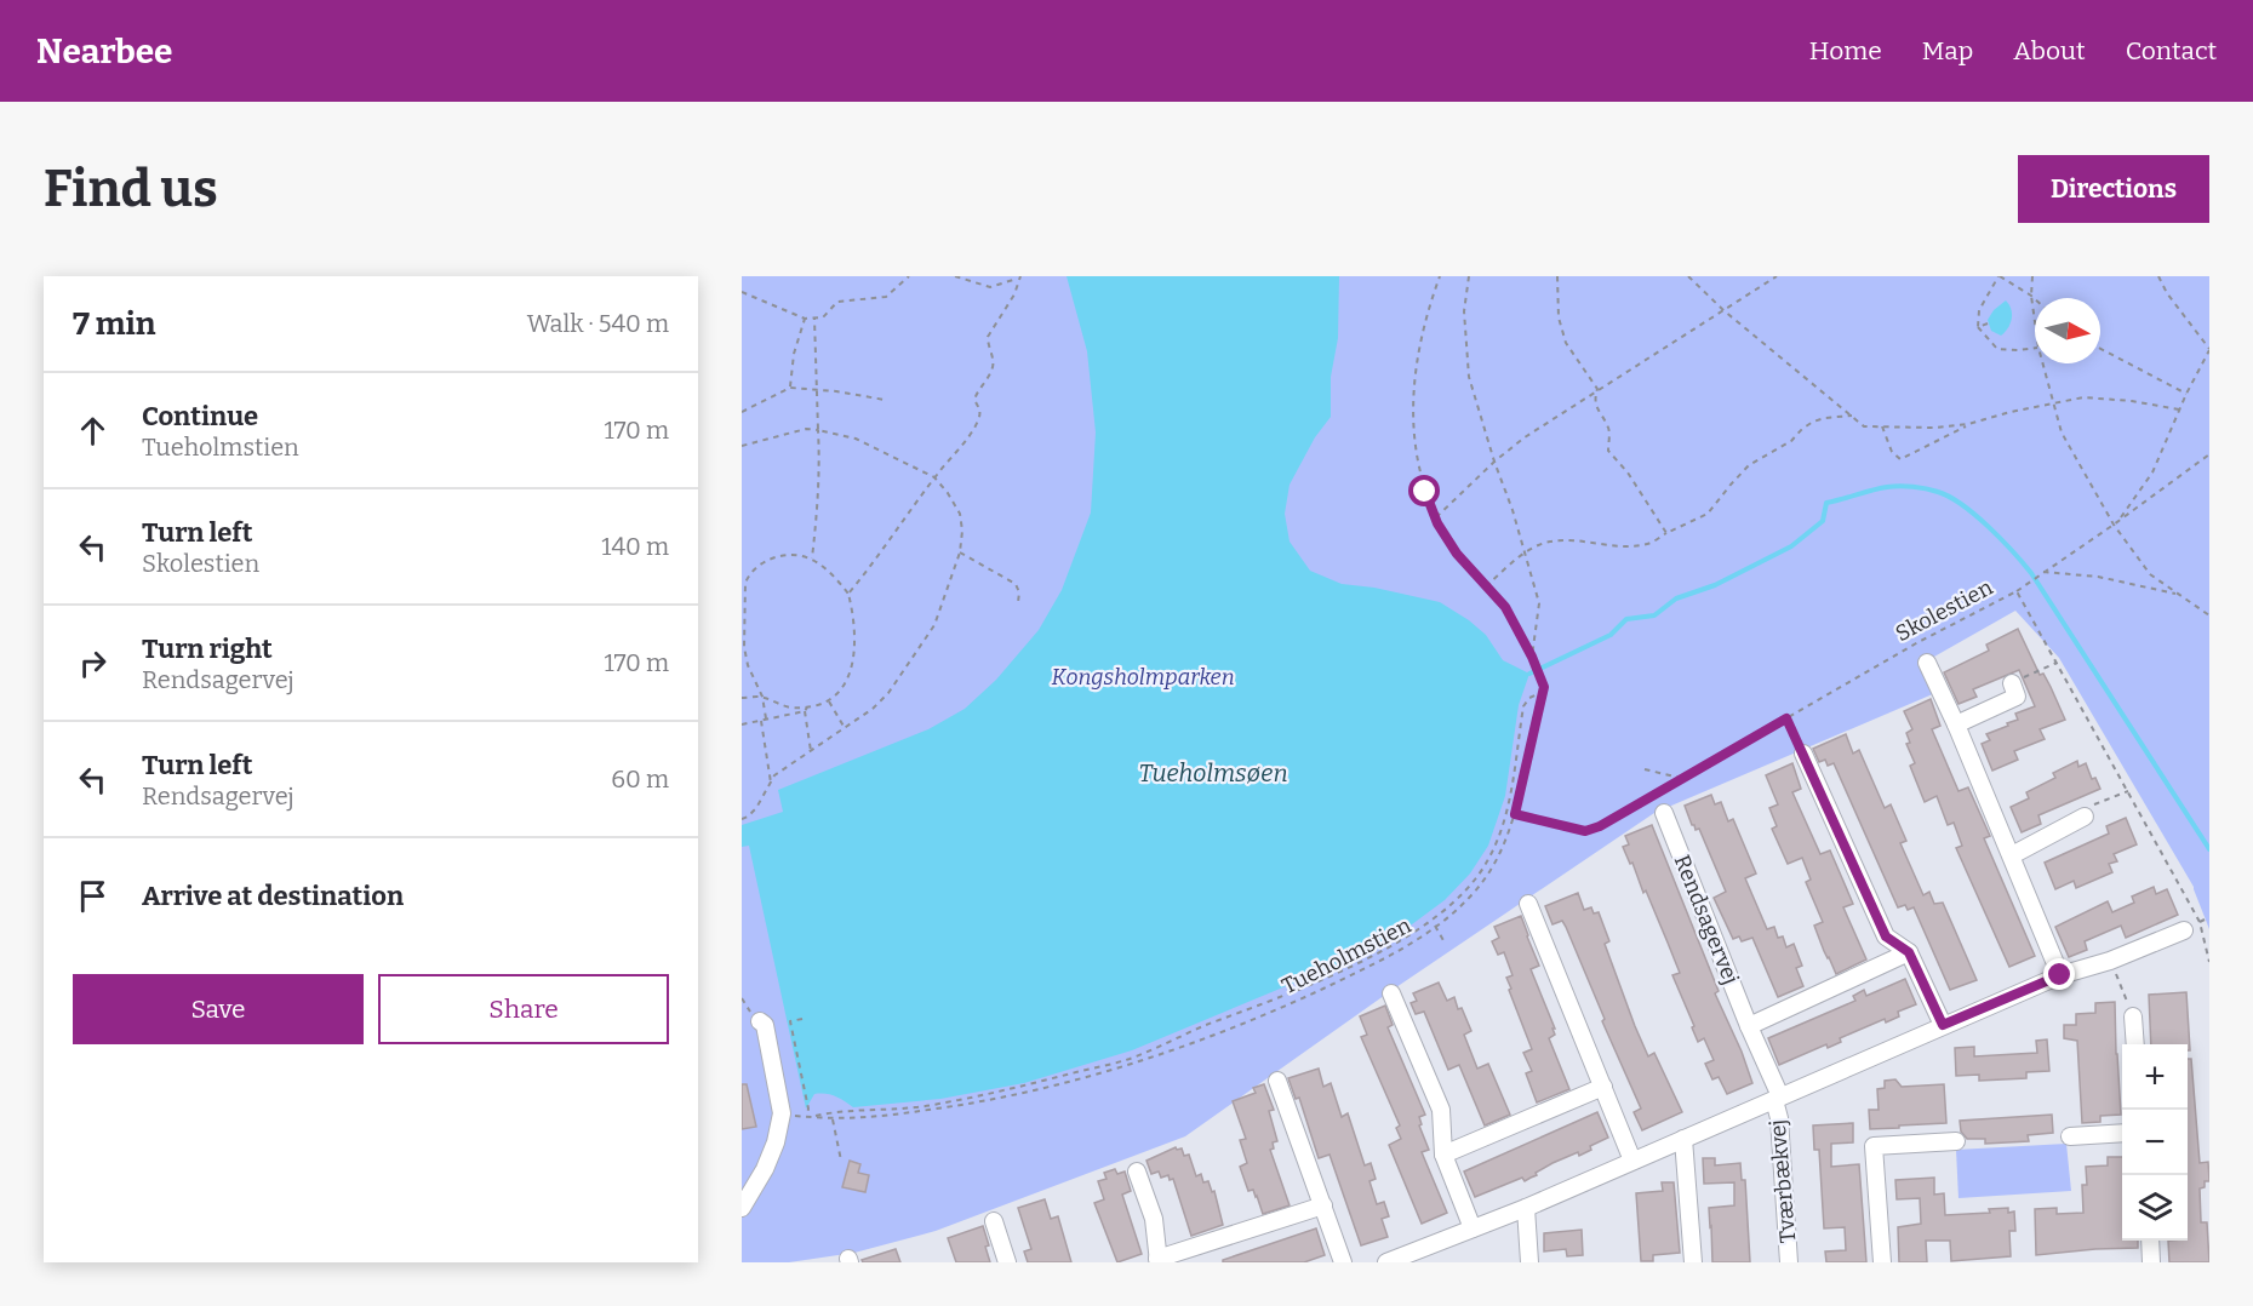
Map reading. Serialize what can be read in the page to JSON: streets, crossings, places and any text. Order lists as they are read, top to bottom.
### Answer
{
  "streets": {
    "street": ["Rendsagervej", "Tværbækvej"],
    "path": ["Skolestien", "Tueholmstien"]
  },
  "crossings": [
    ["Skolestien", "Tueholmstien"],
    ["Rendsagervej", "Tværbækvej"]
  ],
  "water": ["Tueholmsøen"],
  "parks": ["Kongsholmparken"],
  "north": "right",
  "page": {
    "header": "Nearbee",
    "nav": [
      "Home",
      "Map",
      "About",
      "Contact"
    ],
    "buttons": [
      "Directions",
      ["Save", "Share"]
    ],
    "title": "Find us",
    "heading": ["7 min", "Walk · 540 m"],
    "list": [
      ["Continue", "Tueholmstien", "170 m"],
      ["Turn left", "Skolestien", "140 m"],
      ["Turn right", "Rendsagervej", "170 m"],
      ["Turn left", "Rendsagervej", "60 m"],
      "Arrive at destination"
    ],
    "map_buttons": ["+", "−"]
  }
}
